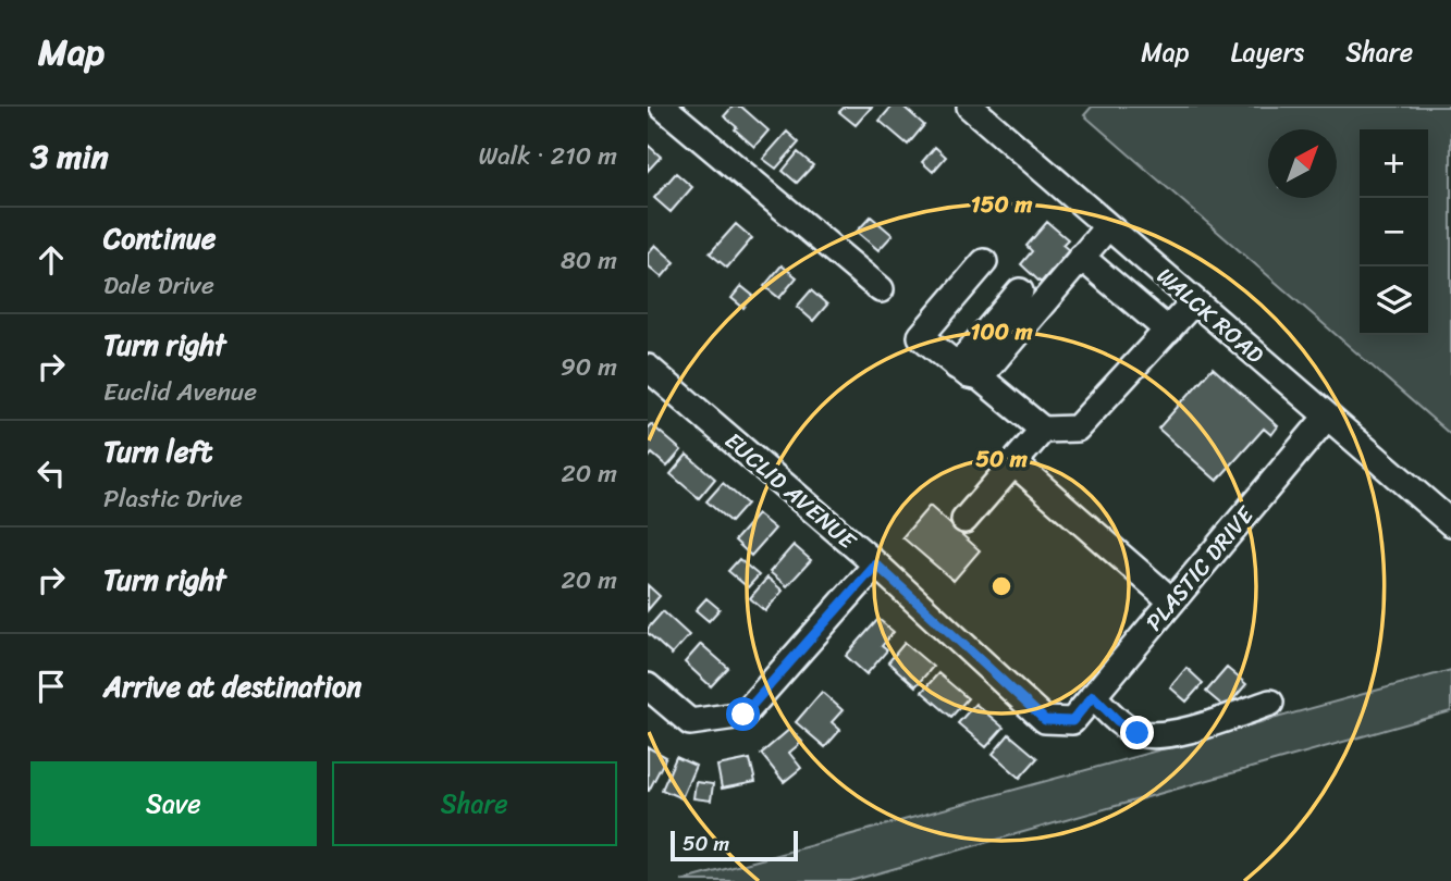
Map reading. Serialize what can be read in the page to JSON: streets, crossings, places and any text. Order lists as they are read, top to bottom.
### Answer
{
  "streets": {
    "street": ["WALCK ROAD", "EUCLID AVENUE", "PLASTIC DRIVE"]
  },
  "crossings": [
    ["WALCK ROAD", "PLASTIC DRIVE"],
    ["EUCLID AVENUE", "PLASTIC DRIVE"]
  ],
  "scale_bar": "50 m",
  "north": "top right",
  "page": {
    "header": "Map",
    "nav": ["Map", "Layers", "Share"],
    "heading": ["3 min", "Walk · 210 m"],
    "map_buttons": ["+", "−"],
    "list": [
      ["Continue", "Dale Drive", "80 m"],
      ["Turn right", "Euclid Avenue", "90 m"],
      ["Turn left", "Plastic Drive", "20 m"],
      ["Turn right", "20 m"],
      "Arrive at destination"
    ],
    "buttons": ["Save", "Share"],
    "scale": "50 m"
  },
  "rings": ["150 m", "100 m", "50 m"]
}
